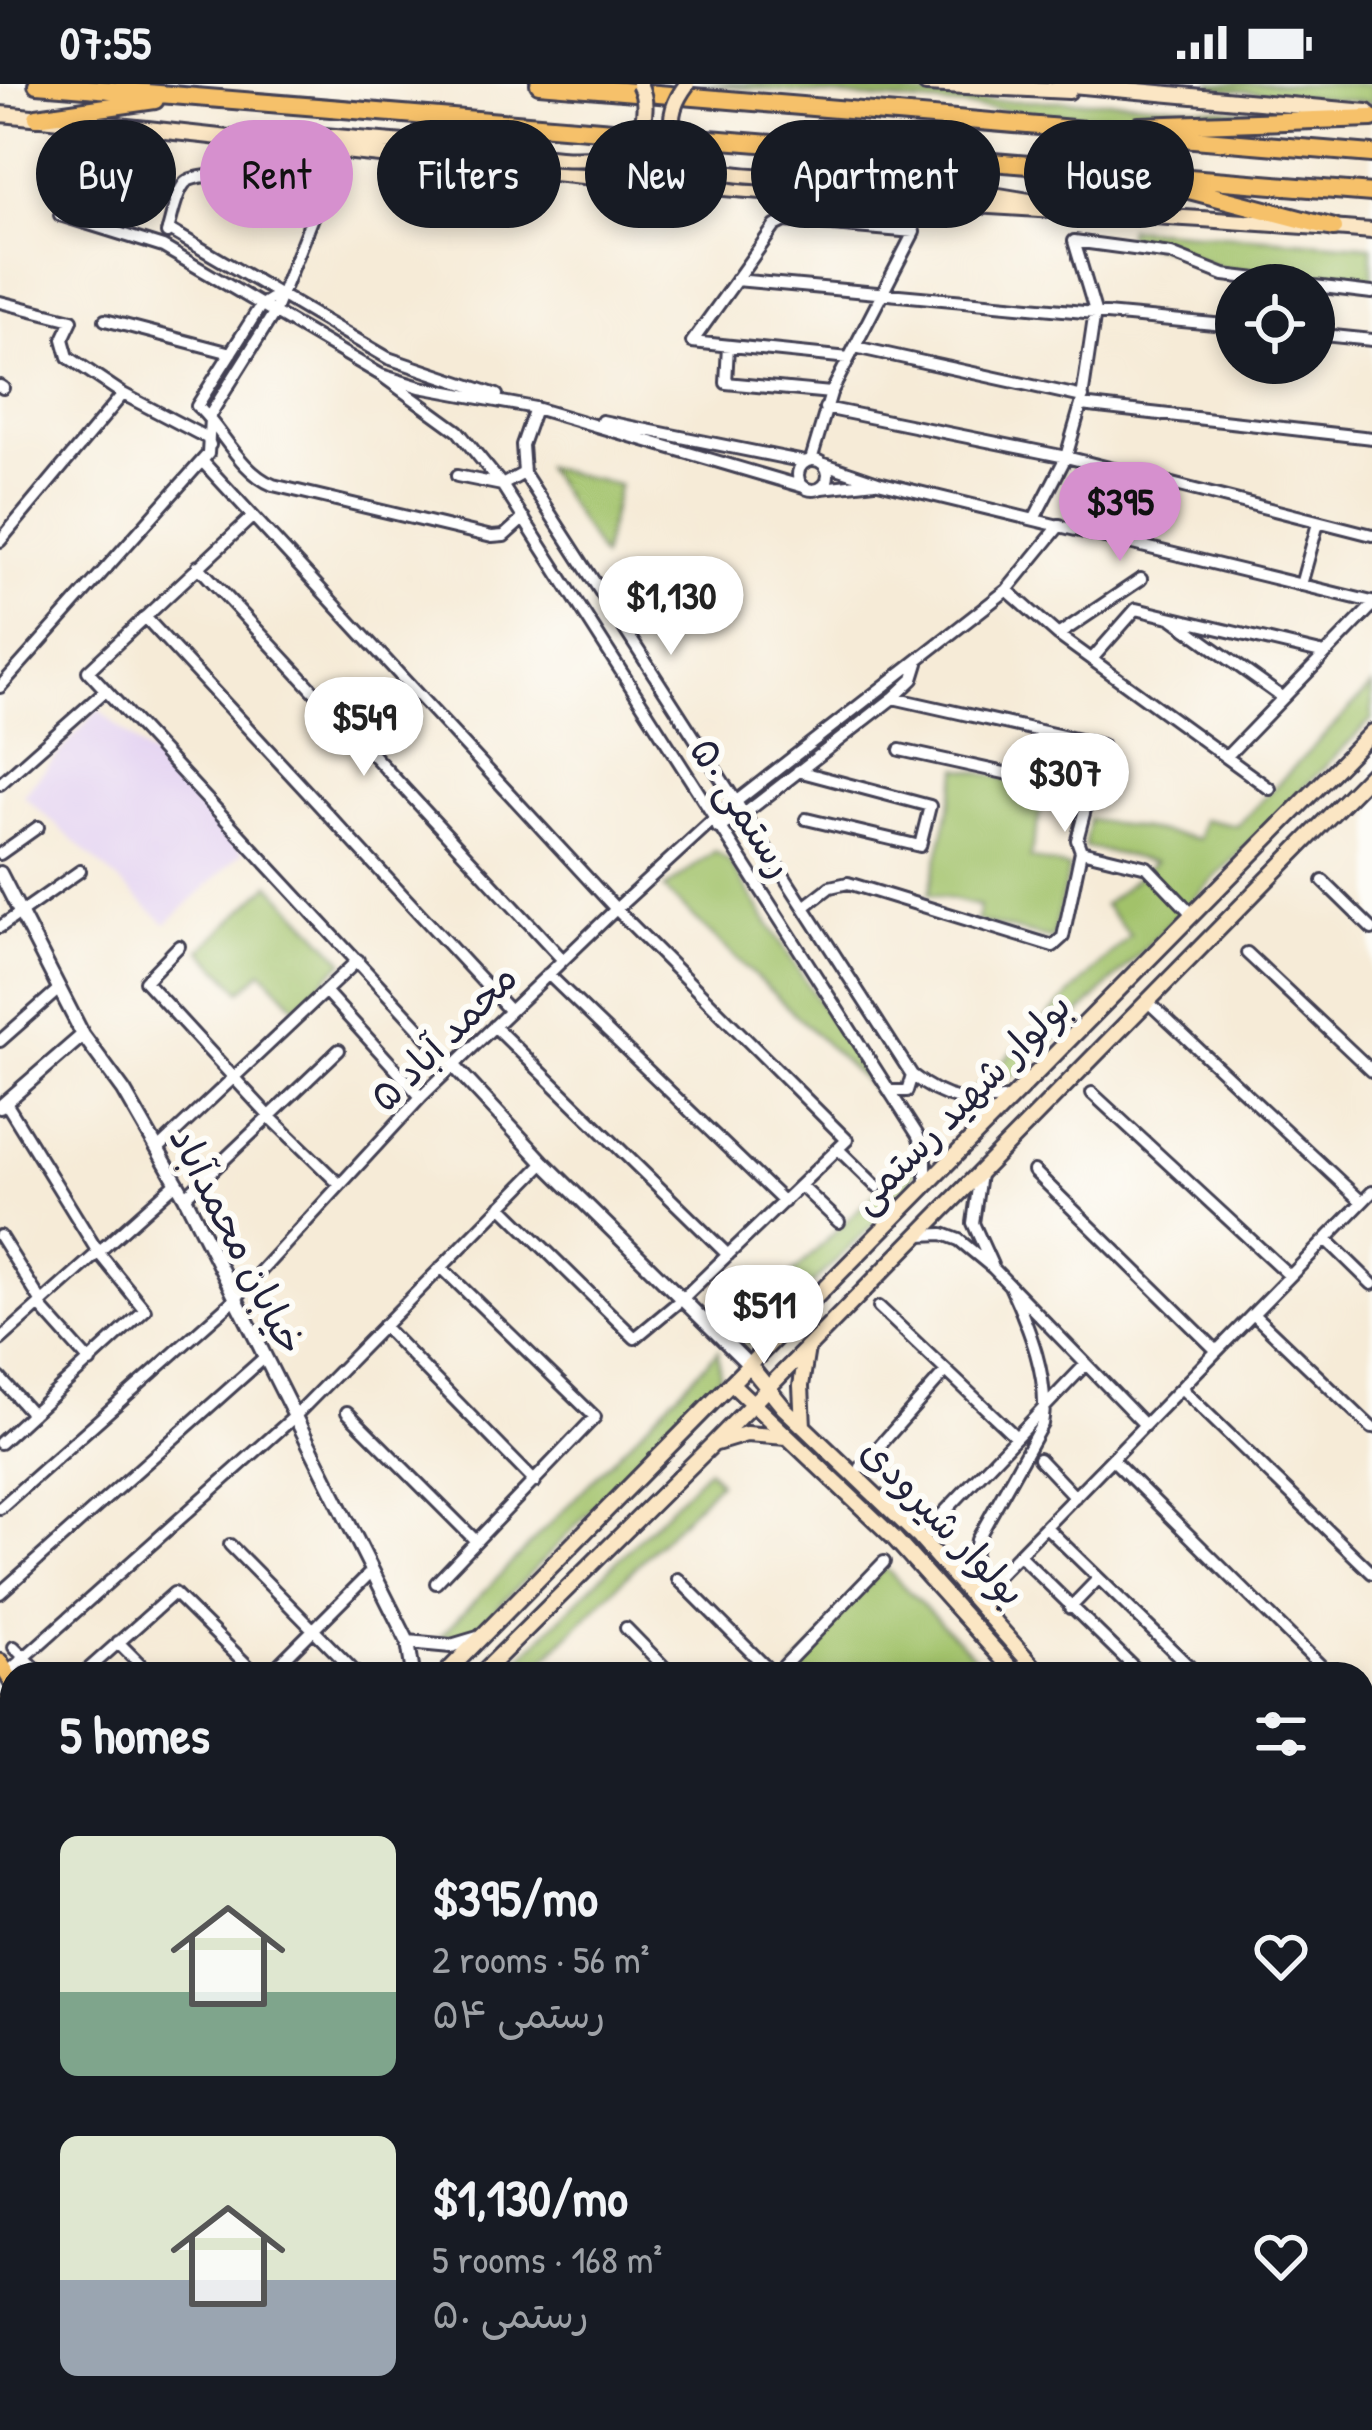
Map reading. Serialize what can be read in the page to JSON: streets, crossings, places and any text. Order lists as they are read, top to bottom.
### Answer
{
  "streets": {
    "main road": ["بولوار شهید رستمی", "بولوار شیرودی"],
    "street": ["رستمی ۵۰", "محمد آباد ۵", "خیابان محمدآباد"]
  },
  "crossings": [
    ["رستمی ۵۰", "محمد آباد ۵"],
    ["رستمی ۵۰", "بولوار شهید رستمی"],
    ["محمد آباد ۵", "خیابان محمدآباد"],
    ["بولوار شهید رستمی", "بولوار شیرودی"]
  ],
  "page": {
    "status": "07:55",
    "chip": [
      "Buy",
      "Rent",
      "Filters",
      "New",
      "Apartment",
      "House"
    ],
    "price": [
      "$395",
      "$1,130",
      "$549",
      "$307",
      "$511"
    ],
    "heading": "5 homes",
    "list": [
      {
        "name": "$395/mo",
        "note": "2 rooms · 56 m² · رستمی ۵۴"
      },
      {
        "name": "$1,130/mo",
        "note": "5 rooms · 168 m² · رستمی ۵۰"
      }
    ]
  }
}
